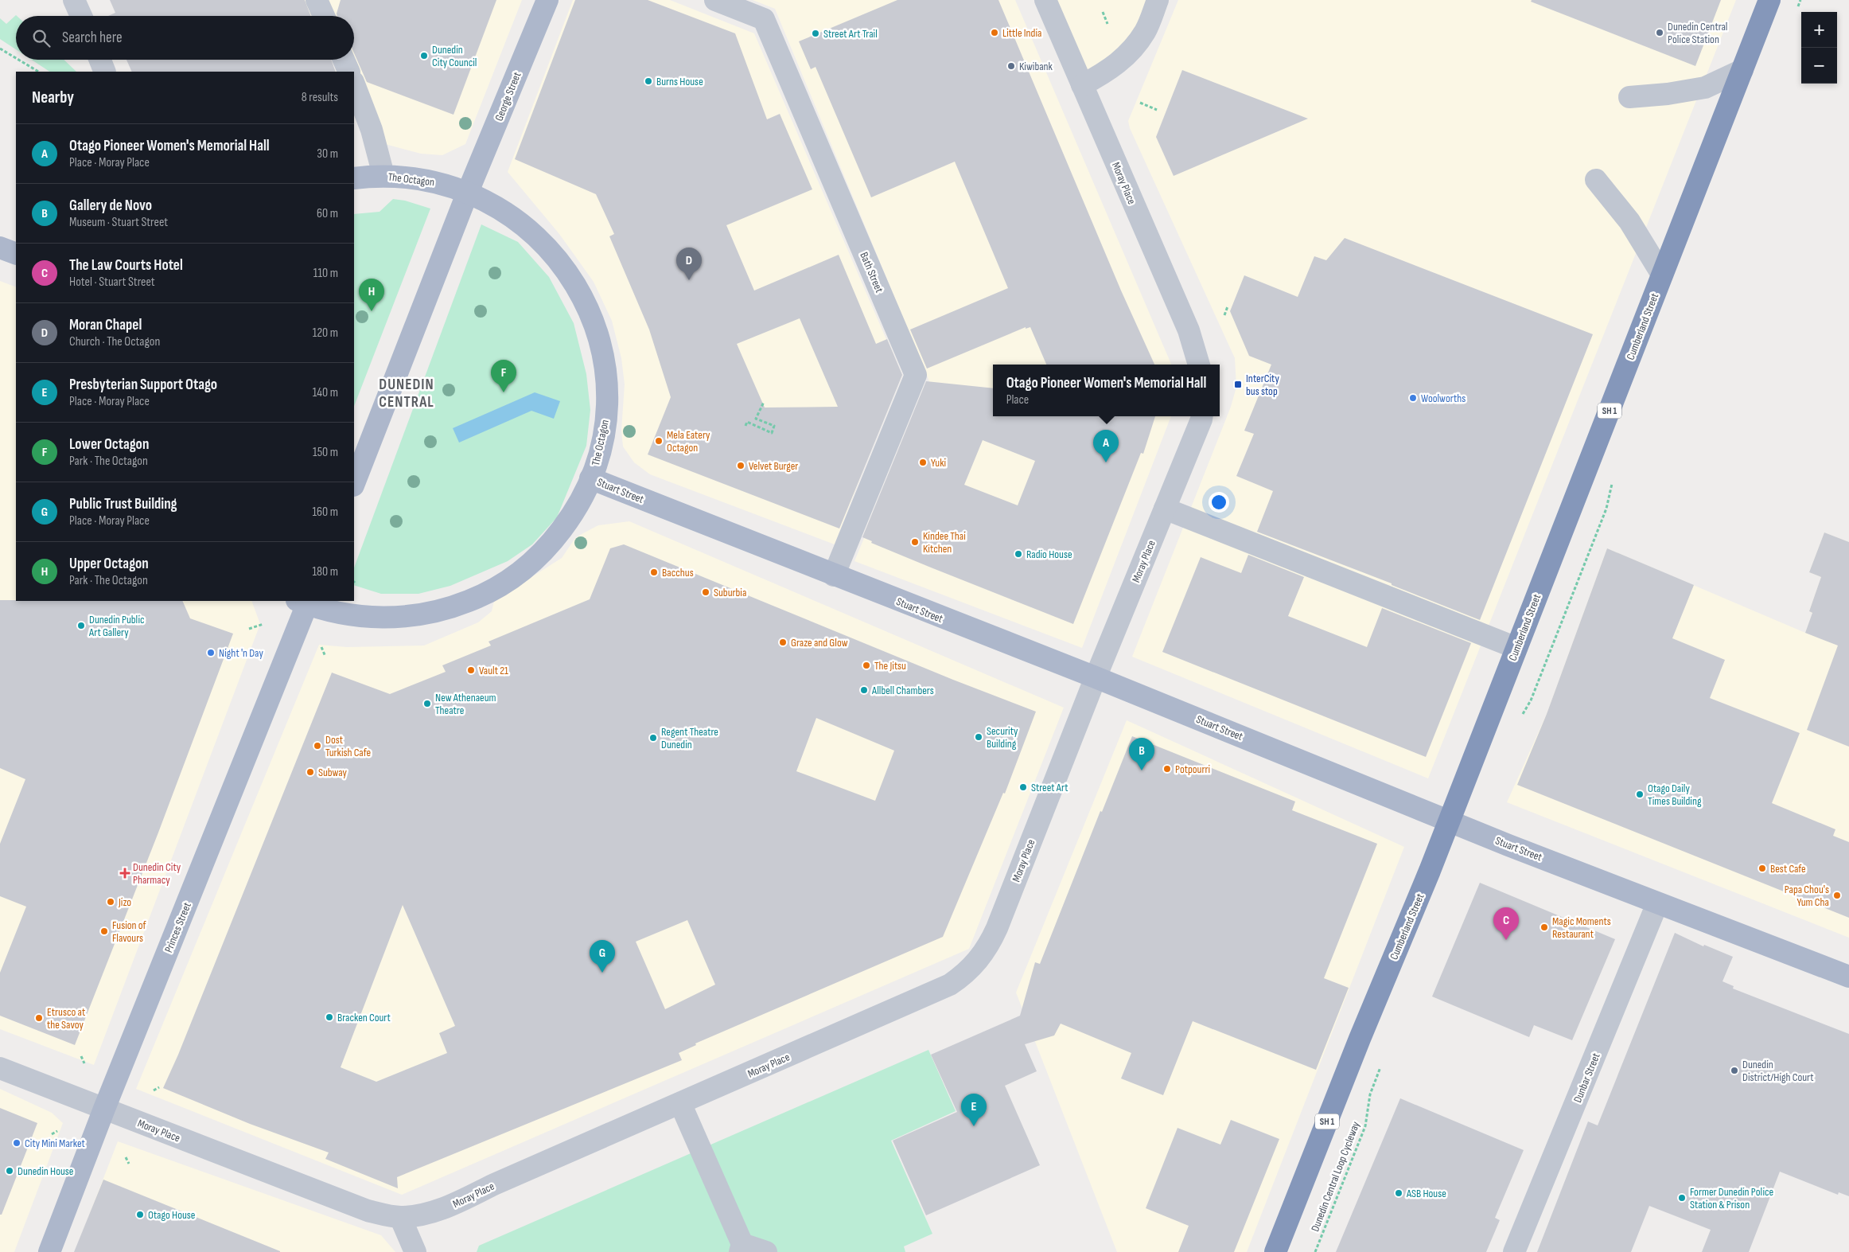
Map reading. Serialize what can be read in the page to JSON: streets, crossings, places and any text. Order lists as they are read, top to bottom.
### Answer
{
  "streets": {
    "highway": ["Cumberland Street", "SH 1"],
    "main road": [
      "George Street",
      "The Octagon",
      "Stuart Street",
      "Princes Street"
    ],
    "street": ["Moray Place", "Bath Street", "Dunbar Street"],
    "path": ["Dunedin Central Loop Cycleway"]
  },
  "crossings": [
    ["George Street", "The Octagon"],
    ["The Octagon", "Stuart Street"],
    ["The Octagon", "Princes Street"],
    ["Moray Place", "Stuart Street"],
    ["Moray Place", "Princes Street"],
    ["Bath Street", "Stuart Street"],
    ["Cumberland Street", "Stuart Street"],
    ["Stuart Street", "Dunbar Street"]
  ],
  "districts": ["DUNEDIN CENTRAL"],
  "places": {
    "other": [
      "Little India",
      "Dunedin Central Police Station",
      "Street Art Trail",
      "Dunedin City Council",
      "Kiwibank",
      "Burns House",
      "Woolworths",
      "Mela Eatery Octagon",
      "Yuki",
      "Velvet Burger",
      "Kindee Thai Kitchen",
      "Radio House",
      "Bacchus",
      "Suburbia",
      "Dunedin Public Art Gallery",
      "Graze and Glow",
      "Night 'n Day",
      "The Jitsu",
      "Vault 21",
      "Allbell Chambers",
      "New Athenaeum Theatre",
      "Security Building",
      "Regent Theatre Dunedin",
      "Dost Turkish Cafe",
      "Potpourri",
      "Subway",
      "Street Art",
      "Otago Daily Times Building",
      "Best Cafe",
      "Papa Chou's Yum Cha",
      "Jizo",
      "Magic Moments Restaurant",
      "Fusion of Flavours",
      "Bracken Court",
      "Etrusco at the Savoy",
      "Dunedin District/High Court",
      "City Mini Market",
      "Dunedin House",
      "ASB House",
      "Former Dunedin Police Station & Prison",
      "Otago House"
    ],
    "transit": ["InterCity bus stop"],
    "health": ["Dunedin City Pharmacy"]
  },
  "page": {
    "map_buttons": ["+", "−"],
    "search": "Search here",
    "heading": ["Nearby", "8 results"],
    "list": [
      {
        "mark": "A",
        "name": "Otago Pioneer Women's Memorial Hall",
        "note": "Place · Moray Place",
        "value": "30 m"
      },
      {
        "mark": "B",
        "name": "Gallery de Novo",
        "note": "Museum · Stuart Street",
        "value": "60 m"
      },
      {
        "mark": "C",
        "name": "The Law Courts Hotel",
        "note": "Hotel · Stuart Street",
        "value": "110 m"
      },
      {
        "mark": "D",
        "name": "Moran Chapel",
        "note": "Church · The Octagon",
        "value": "120 m"
      },
      {
        "mark": "E",
        "name": "Presbyterian Support Otago",
        "note": "Place · Moray Place",
        "value": "140 m"
      },
      {
        "mark": "F",
        "name": "Lower Octagon",
        "note": "Park · The Octagon",
        "value": "150 m"
      },
      {
        "mark": "G",
        "name": "Public Trust Building",
        "note": "Place · Moray Place",
        "value": "160 m"
      },
      {
        "mark": "H",
        "name": "Upper Octagon",
        "note": "Park · The Octagon",
        "value": "180 m"
      }
    ],
    "pins": [
      "D",
      "H",
      "F",
      "A",
      "B",
      "C",
      "G",
      "E"
    ],
    "popup": ["Otago Pioneer Women's Memorial Hall", "Place"]
  }
}
